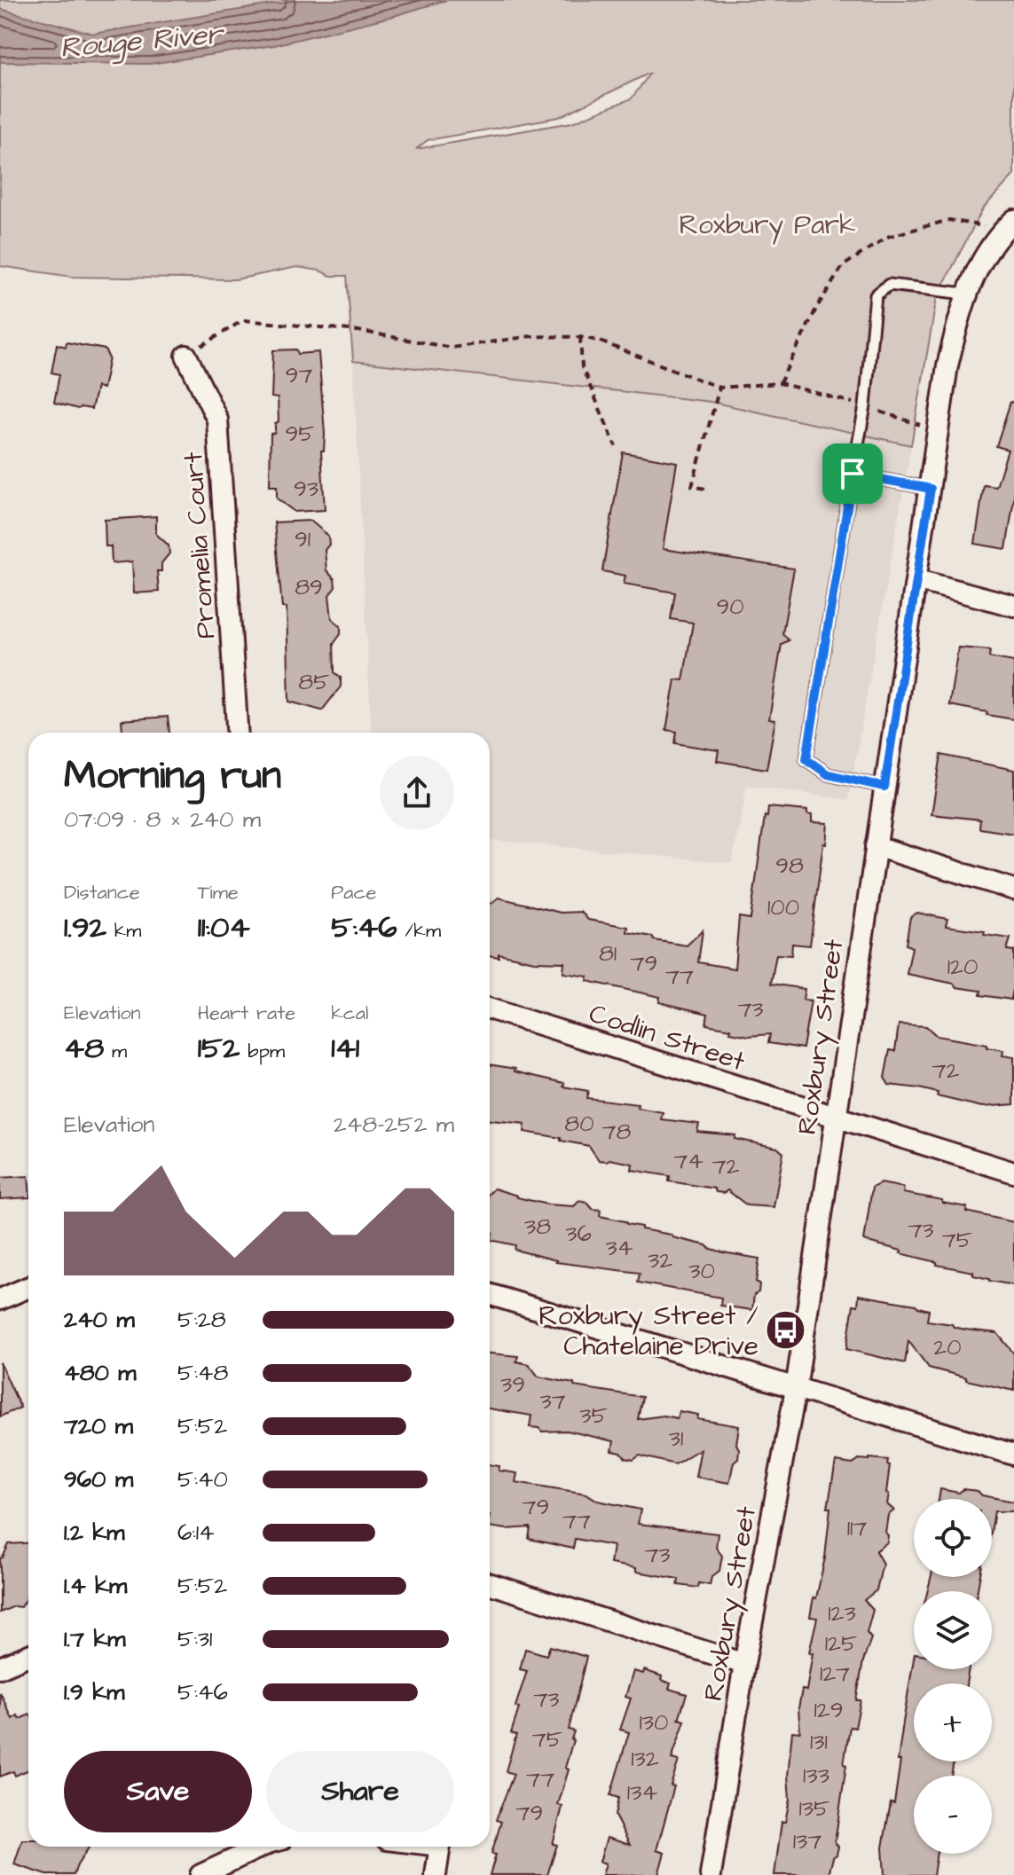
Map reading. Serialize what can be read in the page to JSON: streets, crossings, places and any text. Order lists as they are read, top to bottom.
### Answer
{
  "streets": {
    "street": ["Promelia Court", "Codlin Street", "Roxbury Street"]
  },
  "crossings": [
    ["Codlin Street", "Roxbury Street"]
  ],
  "water": ["Rouge River"],
  "parks": ["Roxbury Park"],
  "places": {
    "bus stop": ["Roxbury Street / Chatelaine Drive"]
  },
  "house_numbers": [
    "97",
    "95",
    "93",
    "91",
    "89",
    "90",
    "85",
    "98",
    "100",
    "81",
    "79",
    "120",
    "77",
    "73",
    "72",
    "80",
    "78",
    "74",
    "72",
    "38",
    "73",
    "36",
    "75",
    "34",
    "32",
    "30",
    "20",
    "39",
    "37",
    "35",
    "31",
    "79",
    "77",
    "117",
    "73",
    "123",
    "125",
    "127",
    "73",
    "129",
    "130",
    "75",
    "131",
    "132",
    "133",
    "77",
    "134",
    "135",
    "79",
    "137"
  ],
  "page": {
    "heading": ["Morning run", "07:09 · 8 × 240 m"],
    "stats": [
      ["Distance", "1.92 km"],
      ["Time", "11:04"],
      ["Pace", "5:46 /km"],
      ["Elevation", "48 m"],
      ["Heart rate", "152 bpm"],
      ["kcal", "141"]
    ],
    "chart": ["Elevation", "248–252 m"],
    "list": [
      {
        "name": "240 m",
        "note": "5:28"
      },
      {
        "name": "480 m",
        "note": "5:48"
      },
      {
        "name": "720 m",
        "note": "5:52"
      },
      {
        "name": "960 m",
        "note": "5:40"
      },
      {
        "name": "1.2 km",
        "note": "6:14"
      },
      {
        "name": "1.4 km",
        "note": "5:52"
      },
      {
        "name": "1.7 km",
        "note": "5:31"
      },
      {
        "name": "1.9 km",
        "note": "5:46"
      }
    ],
    "map_buttons": ["+", "−"],
    "buttons": ["Save", "Share"]
  }
}
